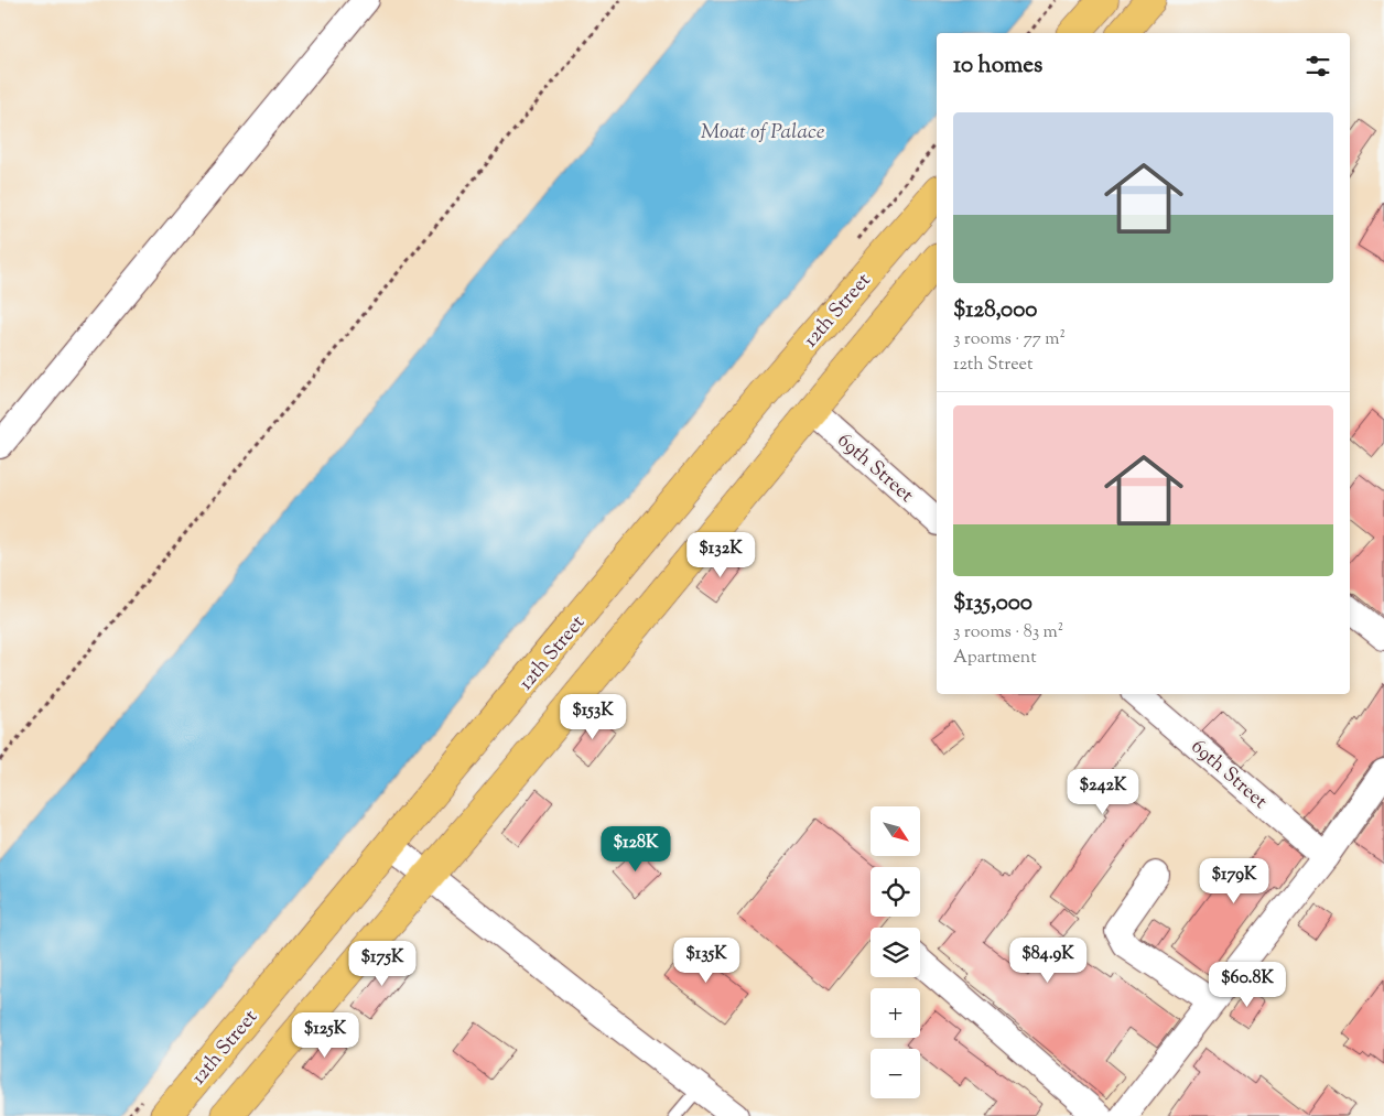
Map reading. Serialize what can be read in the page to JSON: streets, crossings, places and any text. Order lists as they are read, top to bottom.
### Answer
{
  "streets": {
    "main road": ["12th Street"],
    "street": ["69th Street"]
  },
  "water": ["Moat of Palace"],
  "north": "bottom right",
  "page": {
    "heading": "10 homes",
    "list": [
      {
        "name": "$128,000",
        "note": "3 rooms · 77 m² · 12th Street"
      },
      {
        "name": "$135,000",
        "note": "3 rooms · 83 m² · Apartment"
      }
    ],
    "price": [
      "$132K",
      "$153K",
      "$242K",
      "$128K",
      "$179K",
      "$135K",
      "$84.9K",
      "$175K",
      "$60.8K",
      "$125K"
    ],
    "map_buttons": ["+", "−"]
  }
}
